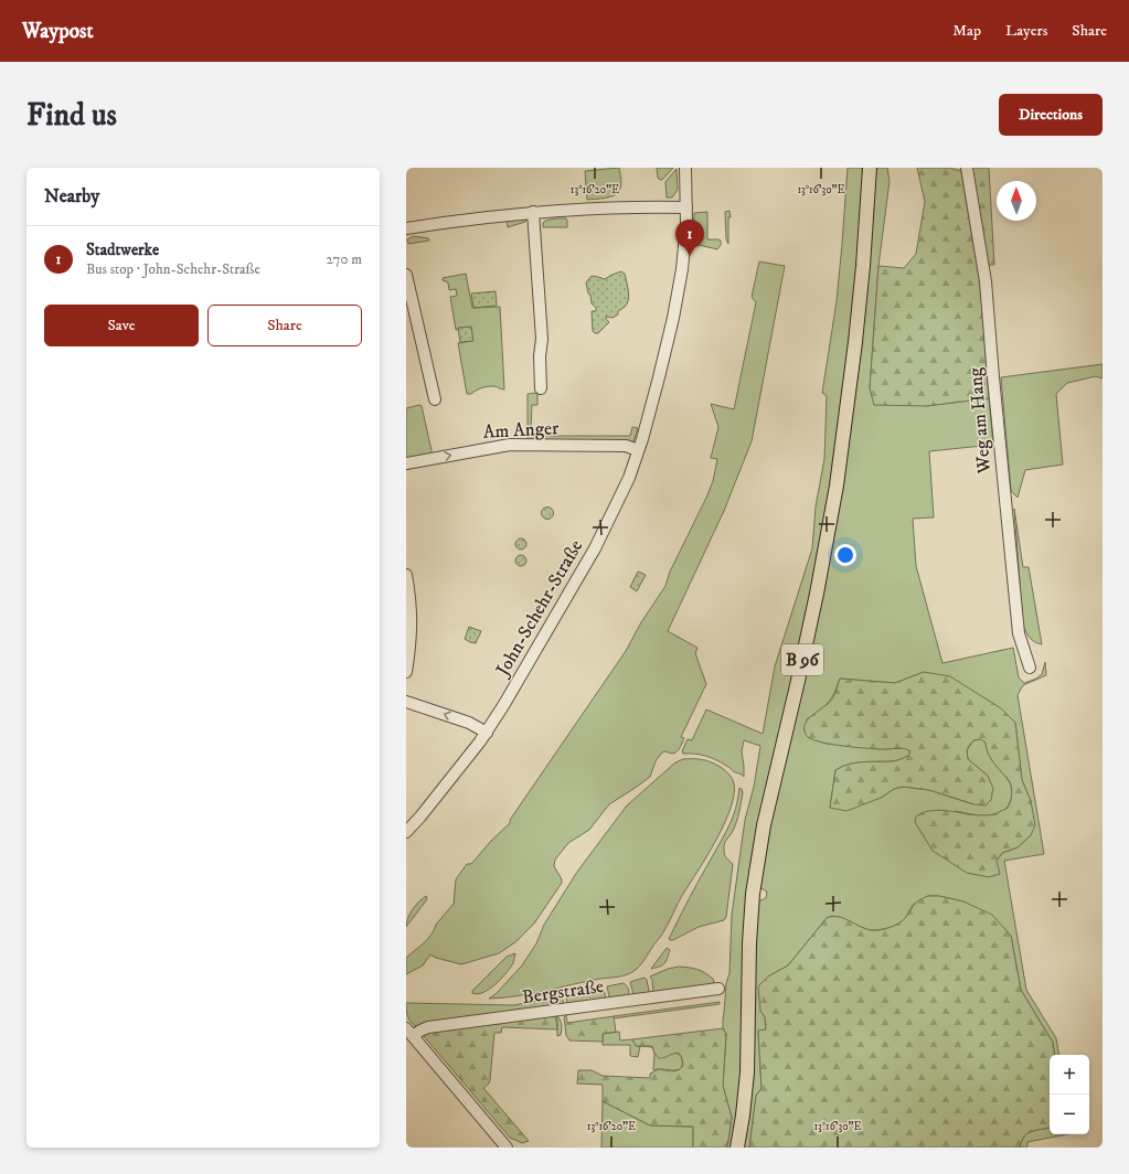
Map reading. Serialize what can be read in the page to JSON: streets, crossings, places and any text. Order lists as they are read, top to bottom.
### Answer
{
  "streets": {
    "main road": ["B 96"],
    "street": [
      "Weg am Hang",
      "Am Anger",
      "John-Schehr-Straße",
      "Bergstraße"
    ]
  },
  "crossings": [
    ["Am Anger", "John-Schehr-Straße"]
  ],
  "one_way": ["Am Anger"],
  "north": "top",
  "page": {
    "header": "Waypost",
    "nav": ["Map", "Layers", "Share"],
    "buttons": [
      "Directions",
      ["Save", "Share"]
    ],
    "title": "Find us",
    "heading": "Nearby",
    "pins": "1",
    "list": [
      {
        "mark": "1",
        "name": "Stadtwerke",
        "note": "Bus stop · John-Schehr-Straße",
        "value": "270 m"
      }
    ],
    "map_buttons": ["+", "−"]
  },
  "coordinates": ["13°16'20\"E", "13°16'30\"E"]
}
